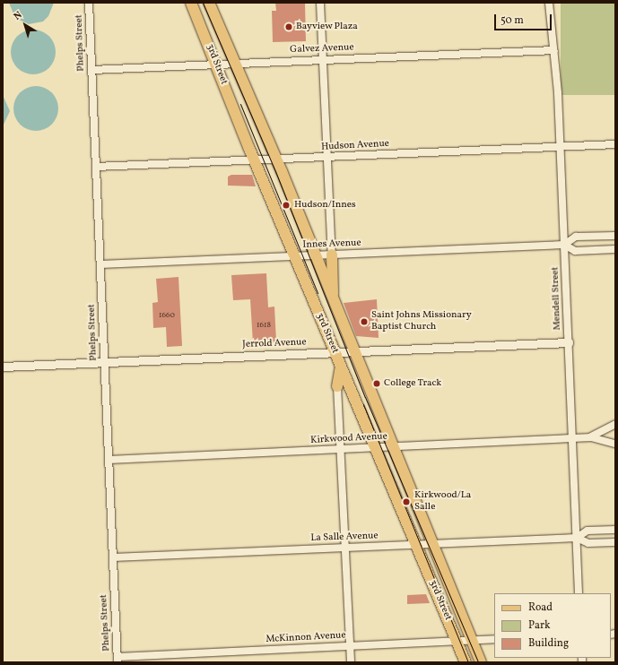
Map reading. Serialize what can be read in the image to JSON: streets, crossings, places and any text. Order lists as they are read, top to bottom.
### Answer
{
  "streets": {
    "main road": ["3rd Street"],
    "street": [
      "Phelps Street",
      "Galvez Avenue",
      "Hudson Avenue",
      "Innes Avenue",
      "Mendell Street",
      "Jerrold Avenue",
      "Kirkwood Avenue",
      "La Salle Avenue",
      "McKinnon Avenue"
    ]
  },
  "crossings": [
    ["Phelps Street", "Galvez Avenue"],
    ["Phelps Street", "Hudson Avenue"],
    ["Phelps Street", "Innes Avenue"],
    ["Phelps Street", "Jerrold Avenue"],
    ["Phelps Street", "Kirkwood Avenue"],
    ["Phelps Street", "La Salle Avenue"],
    ["Phelps Street", "McKinnon Avenue"],
    ["Galvez Avenue", "3rd Street"],
    ["Galvez Avenue", "Mendell Street"],
    ["3rd Street", "Hudson Avenue"],
    ["3rd Street", "Innes Avenue"],
    ["3rd Street", "Jerrold Avenue"],
    ["3rd Street", "Kirkwood Avenue"],
    ["3rd Street", "La Salle Avenue"],
    ["3rd Street", "McKinnon Avenue"],
    ["Hudson Avenue", "Mendell Street"],
    ["Innes Avenue", "Mendell Street"],
    ["Mendell Street", "Jerrold Avenue"],
    ["Mendell Street", "Kirkwood Avenue"],
    ["Mendell Street", "La Salle Avenue"]
  ],
  "places": [
    "Bayview Plaza",
    "Hudson/Innes",
    "Saint Johns Missionary Baptist Church",
    "College Track",
    "Kirkwood/La Salle"
  ],
  "house_numbers": ["1660", "1618"],
  "legend": ["Road", "Park", "Building"],
  "scale_bar": "50 m",
  "north": "top left"
}
